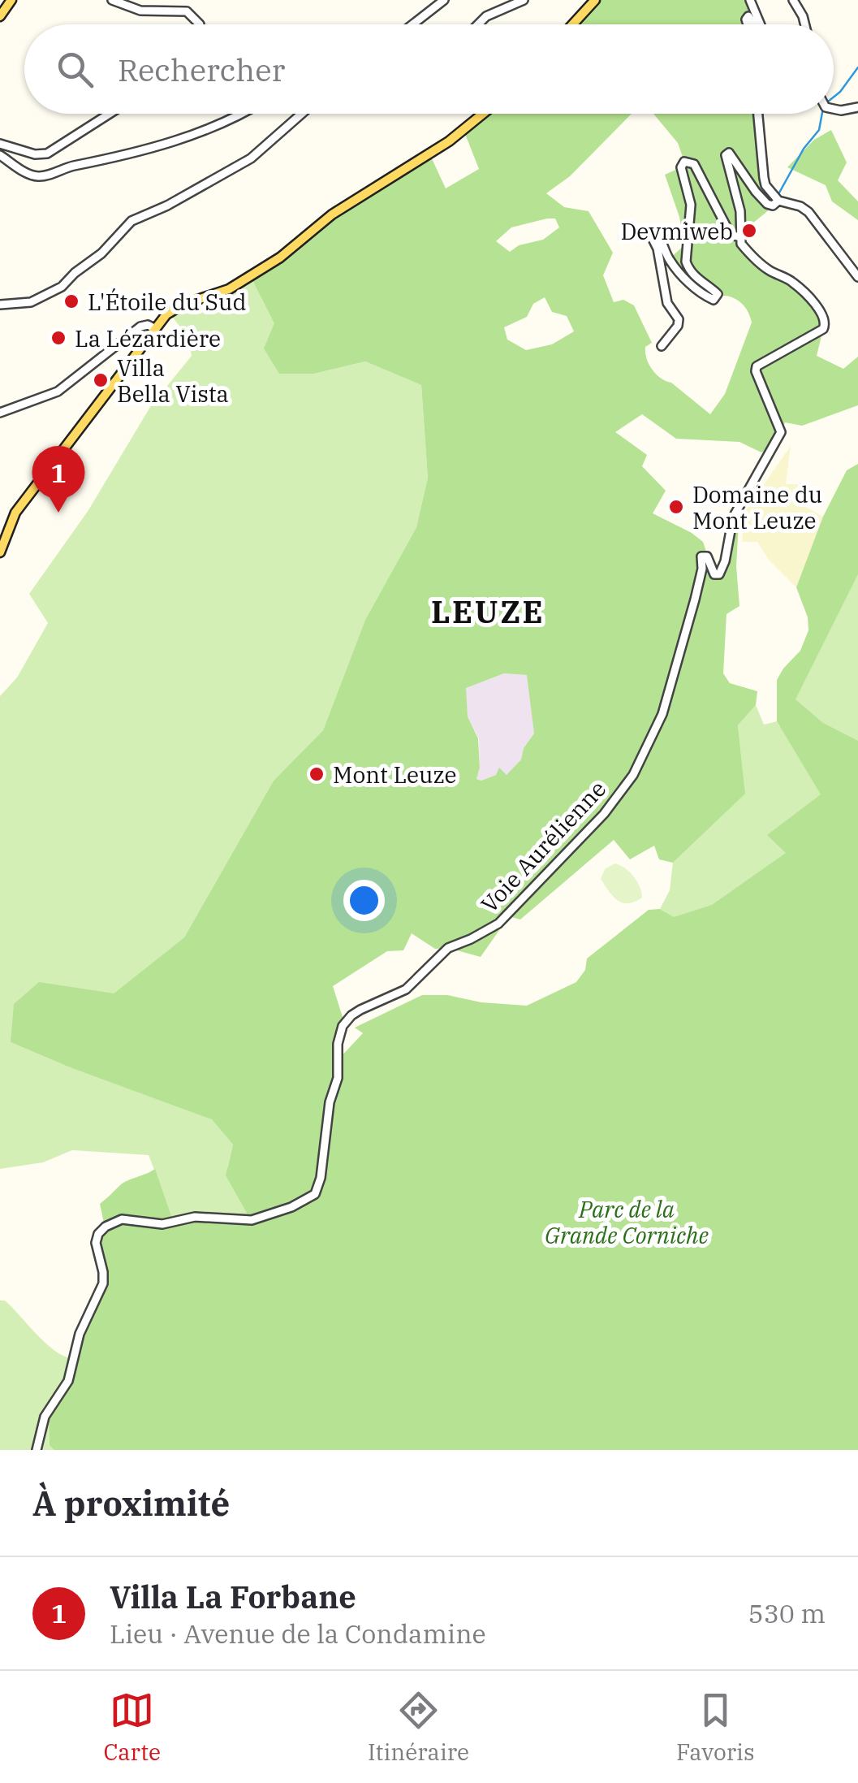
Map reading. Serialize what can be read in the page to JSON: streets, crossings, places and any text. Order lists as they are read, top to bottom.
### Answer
{
  "streets": {
    "street": ["Voie Aurélienne"]
  },
  "districts": ["LEUZE"],
  "parks": ["Parc de la Grande Corniche"],
  "places": [
    "Devmiweb",
    "L'Étoile du Sud",
    "La Lézardière",
    "Villa Bella Vista",
    "Domaine du Mont Leuze",
    "Mont Leuze"
  ],
  "page": {
    "search": "Rechercher",
    "pins": "1",
    "heading": "À proximité",
    "list": [
      {
        "mark": "1",
        "name": "Villa La Forbane",
        "note": "Lieu · Avenue de la Condamine",
        "value": "530 m"
      }
    ],
    "nav": ["Carte", "Itinéraire", "Favoris"]
  }
}
